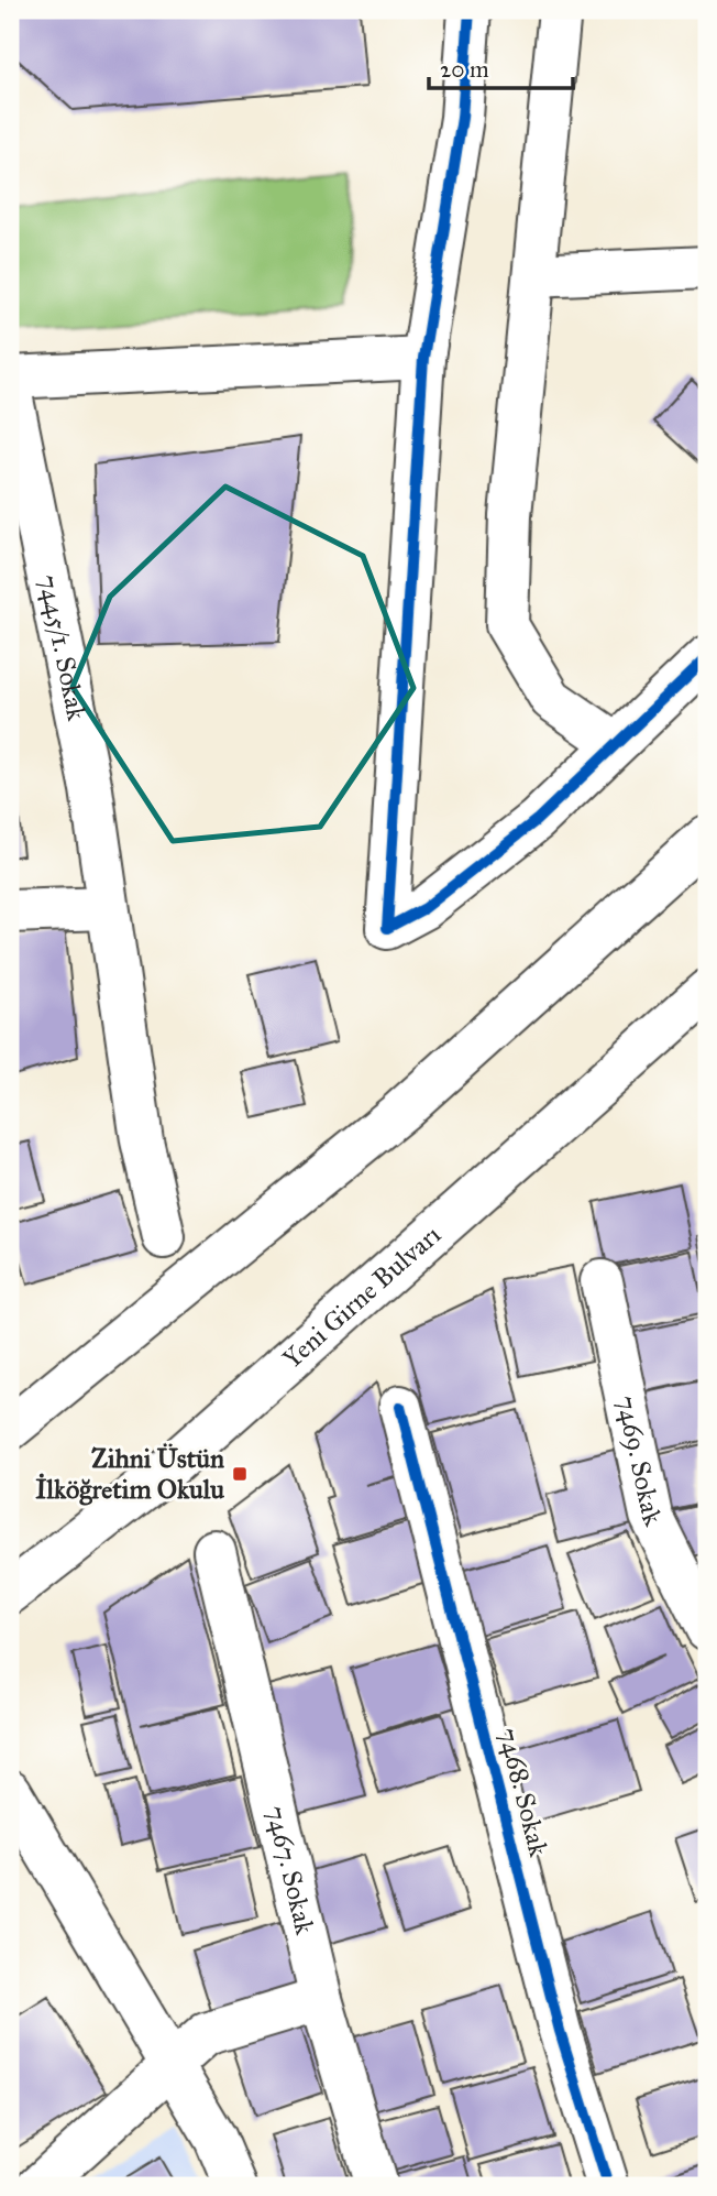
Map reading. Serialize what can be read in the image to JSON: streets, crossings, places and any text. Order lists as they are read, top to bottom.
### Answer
{
  "streets": {
    "street": [
      "7445/1. Sokak",
      "Yeni Girne Bulvarı",
      "7469. Sokak",
      "7468. Sokak",
      "7467. Sokak"
    ]
  },
  "places": {
    "transit": ["Zihni Üstün İlköğretim Okulu"]
  },
  "scale_bar": "20 m"
}
